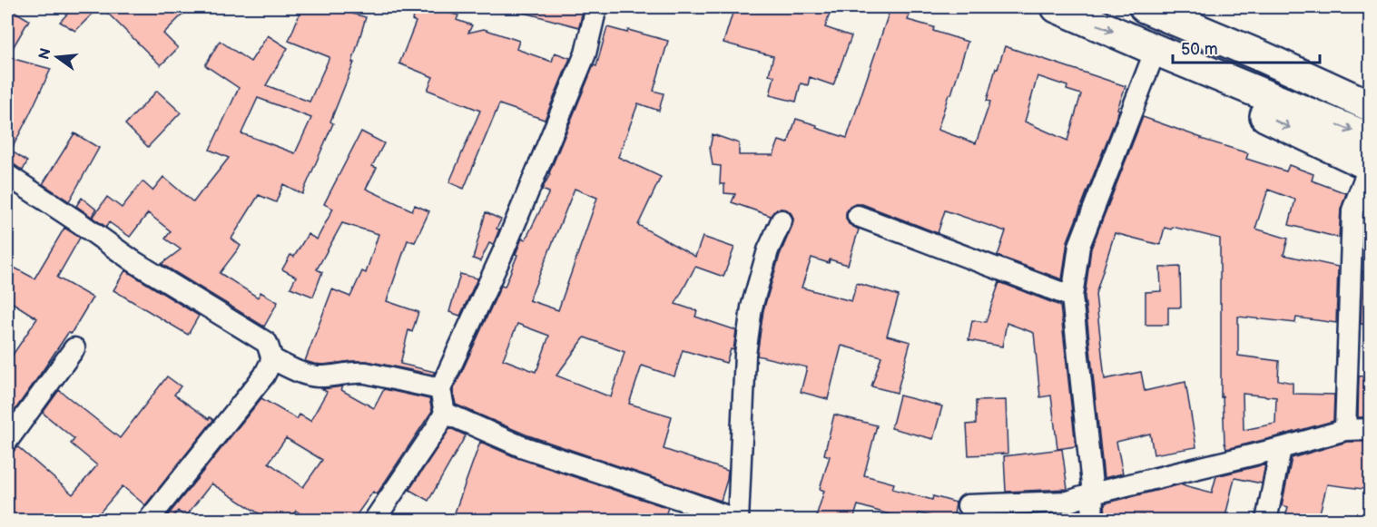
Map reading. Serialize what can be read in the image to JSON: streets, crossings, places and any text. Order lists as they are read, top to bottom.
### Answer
{
  "scale_bar": "50 m",
  "north": "left"
}
